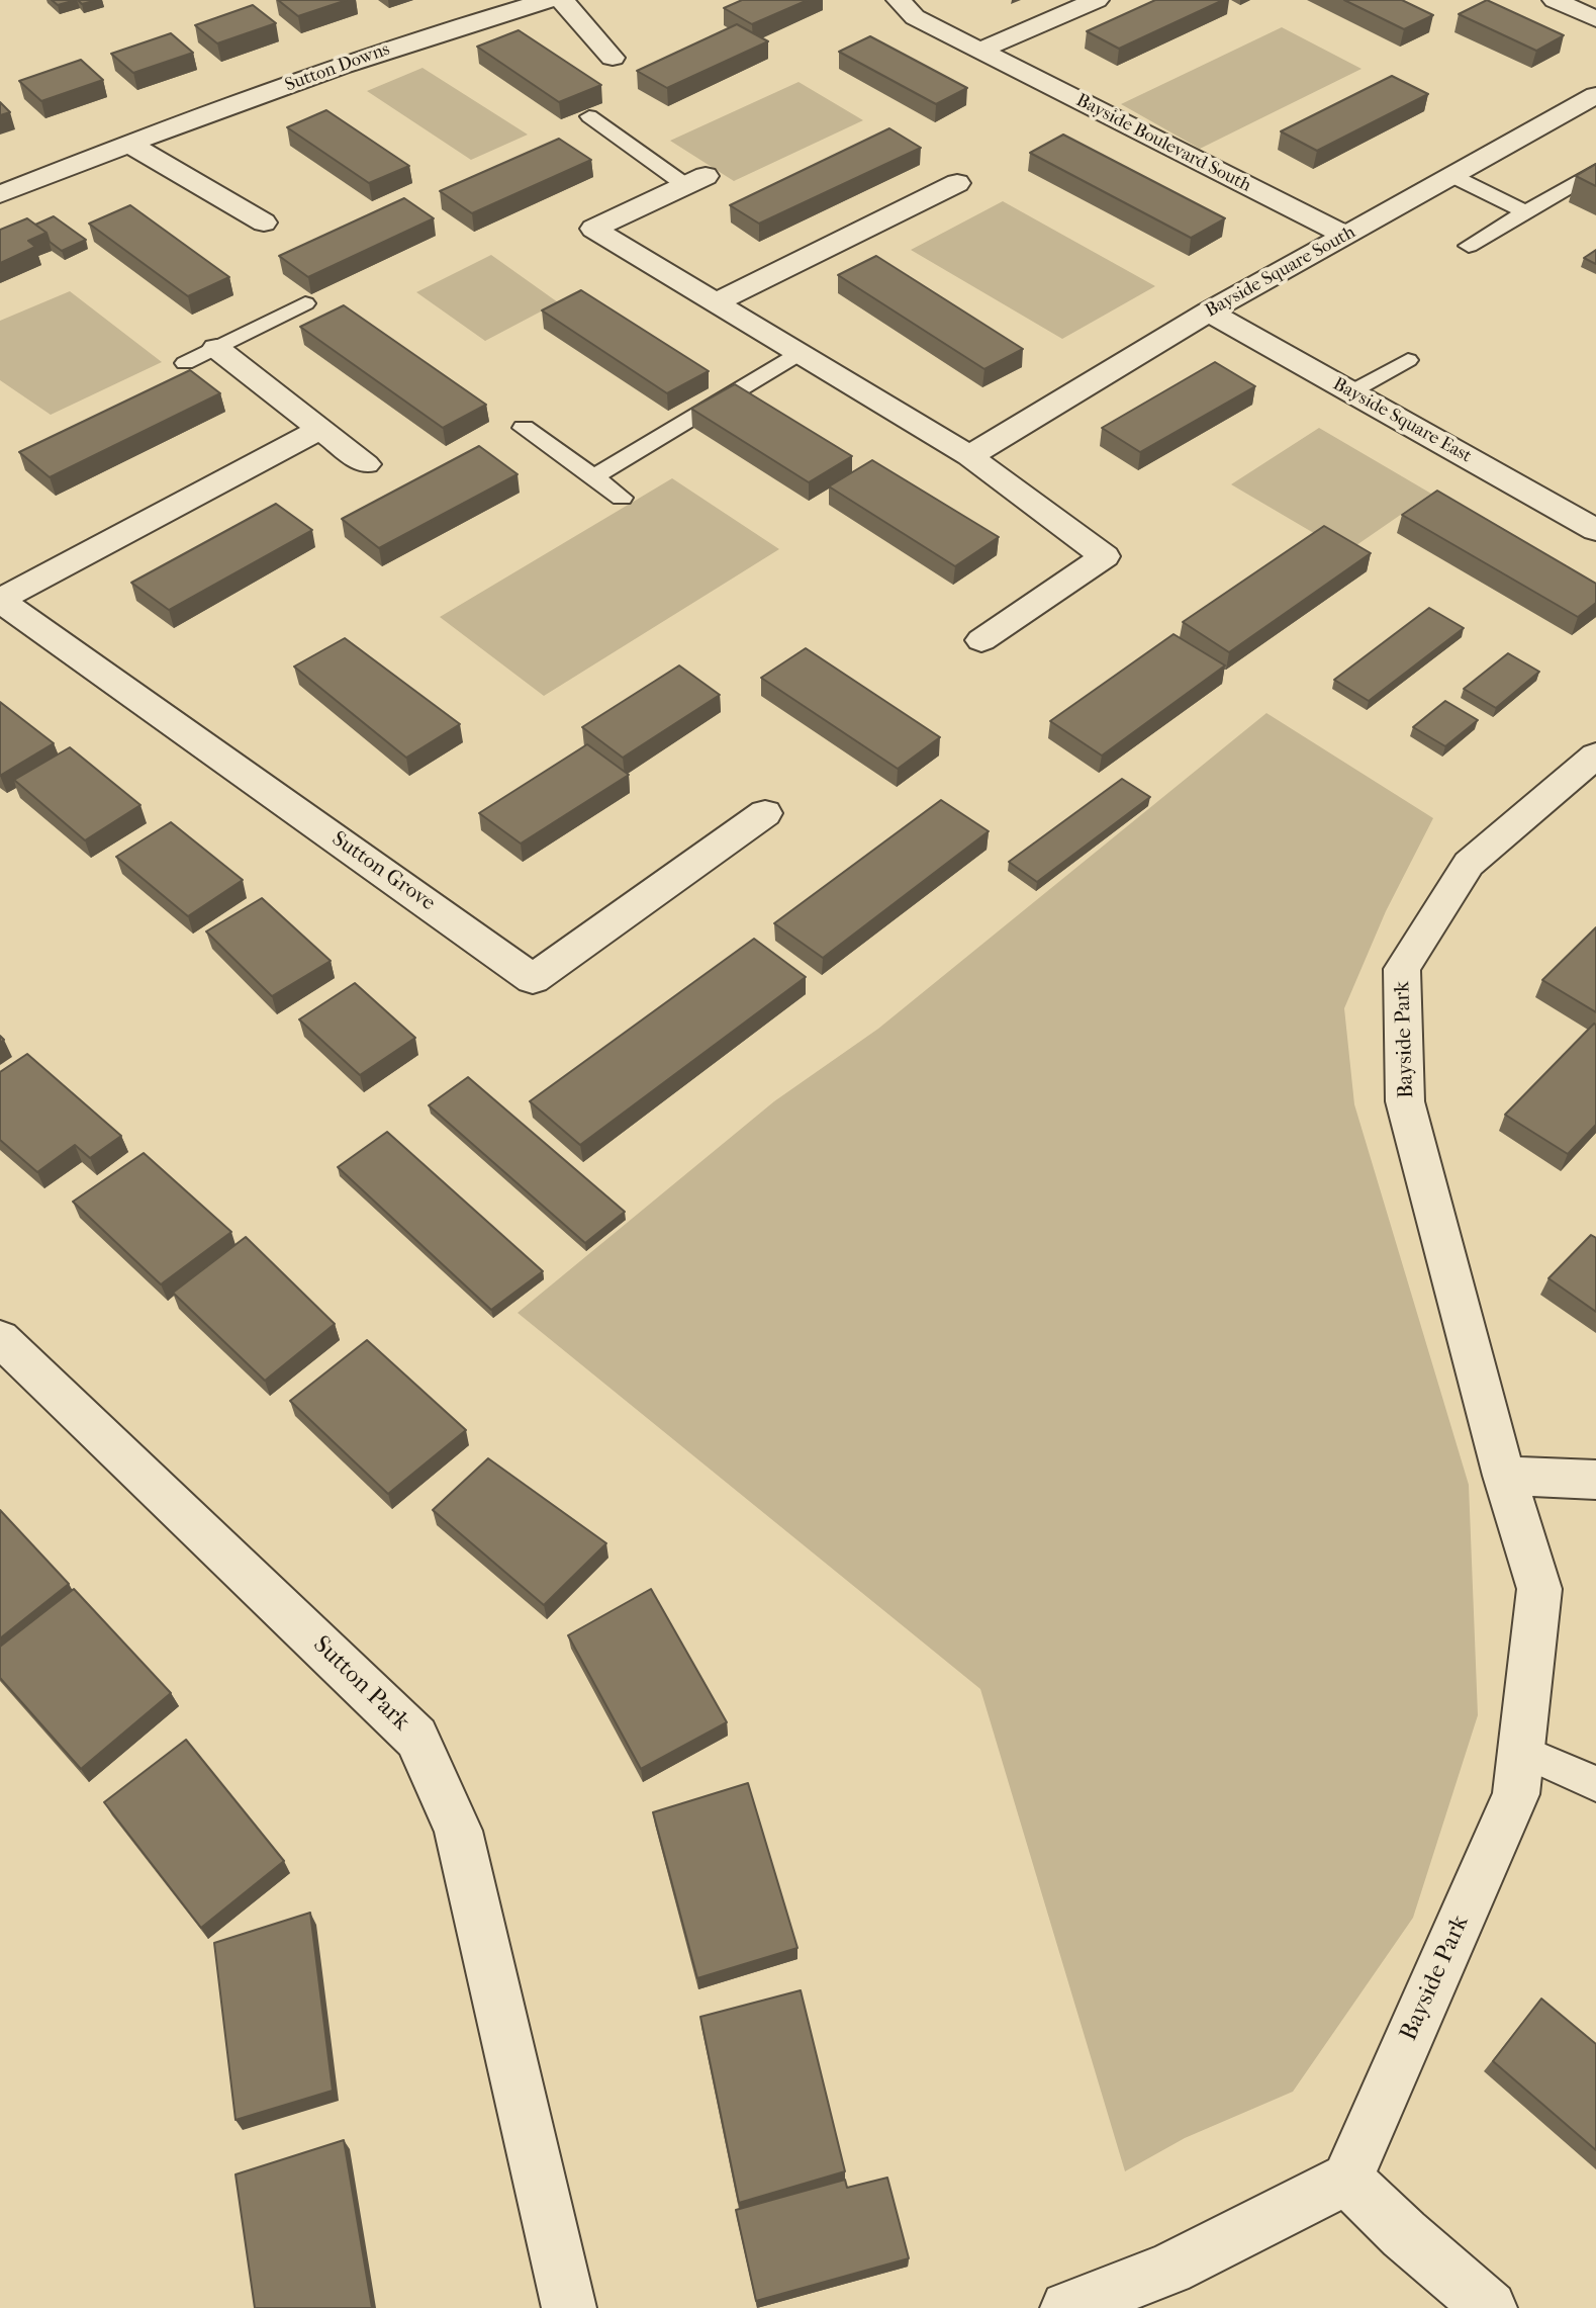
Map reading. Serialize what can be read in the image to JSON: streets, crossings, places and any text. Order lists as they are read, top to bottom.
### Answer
{
  "streets": {
    "street": [
      "Sutton Downs",
      "Bayside Boulevard South",
      "Bayside Square South",
      "Bayside Square East",
      "Sutton Grove",
      "Bayside Park",
      "Sutton Park"
    ]
  },
  "crossings": [
    ["Bayside Boulevard South", "Bayside Square South"],
    ["Bayside Square South", "Bayside Square East"]
  ]
}
